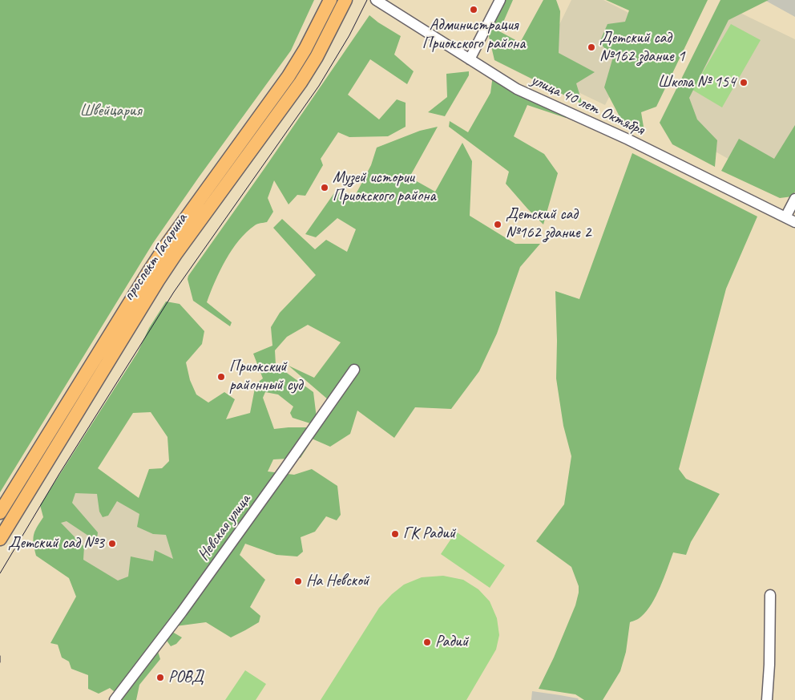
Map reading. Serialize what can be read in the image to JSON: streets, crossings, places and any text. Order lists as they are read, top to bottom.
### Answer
{
  "streets": {
    "main road": ["проспект Гагарина"],
    "street": ["улица 40 лет Октября", "Невская улица"]
  },
  "parks": ["Швейцария"],
  "places": [
    "Администрация Приокского района",
    "Детский сад №162 здание 1",
    "Школа № 154",
    "Музей истории Приокского района",
    "Детский сад №162 здание 2",
    "Приокский районный суд",
    "ГК Радий",
    "Детский сад №3",
    "На Невской",
    "Радий",
    "РОВД"
  ]
}
